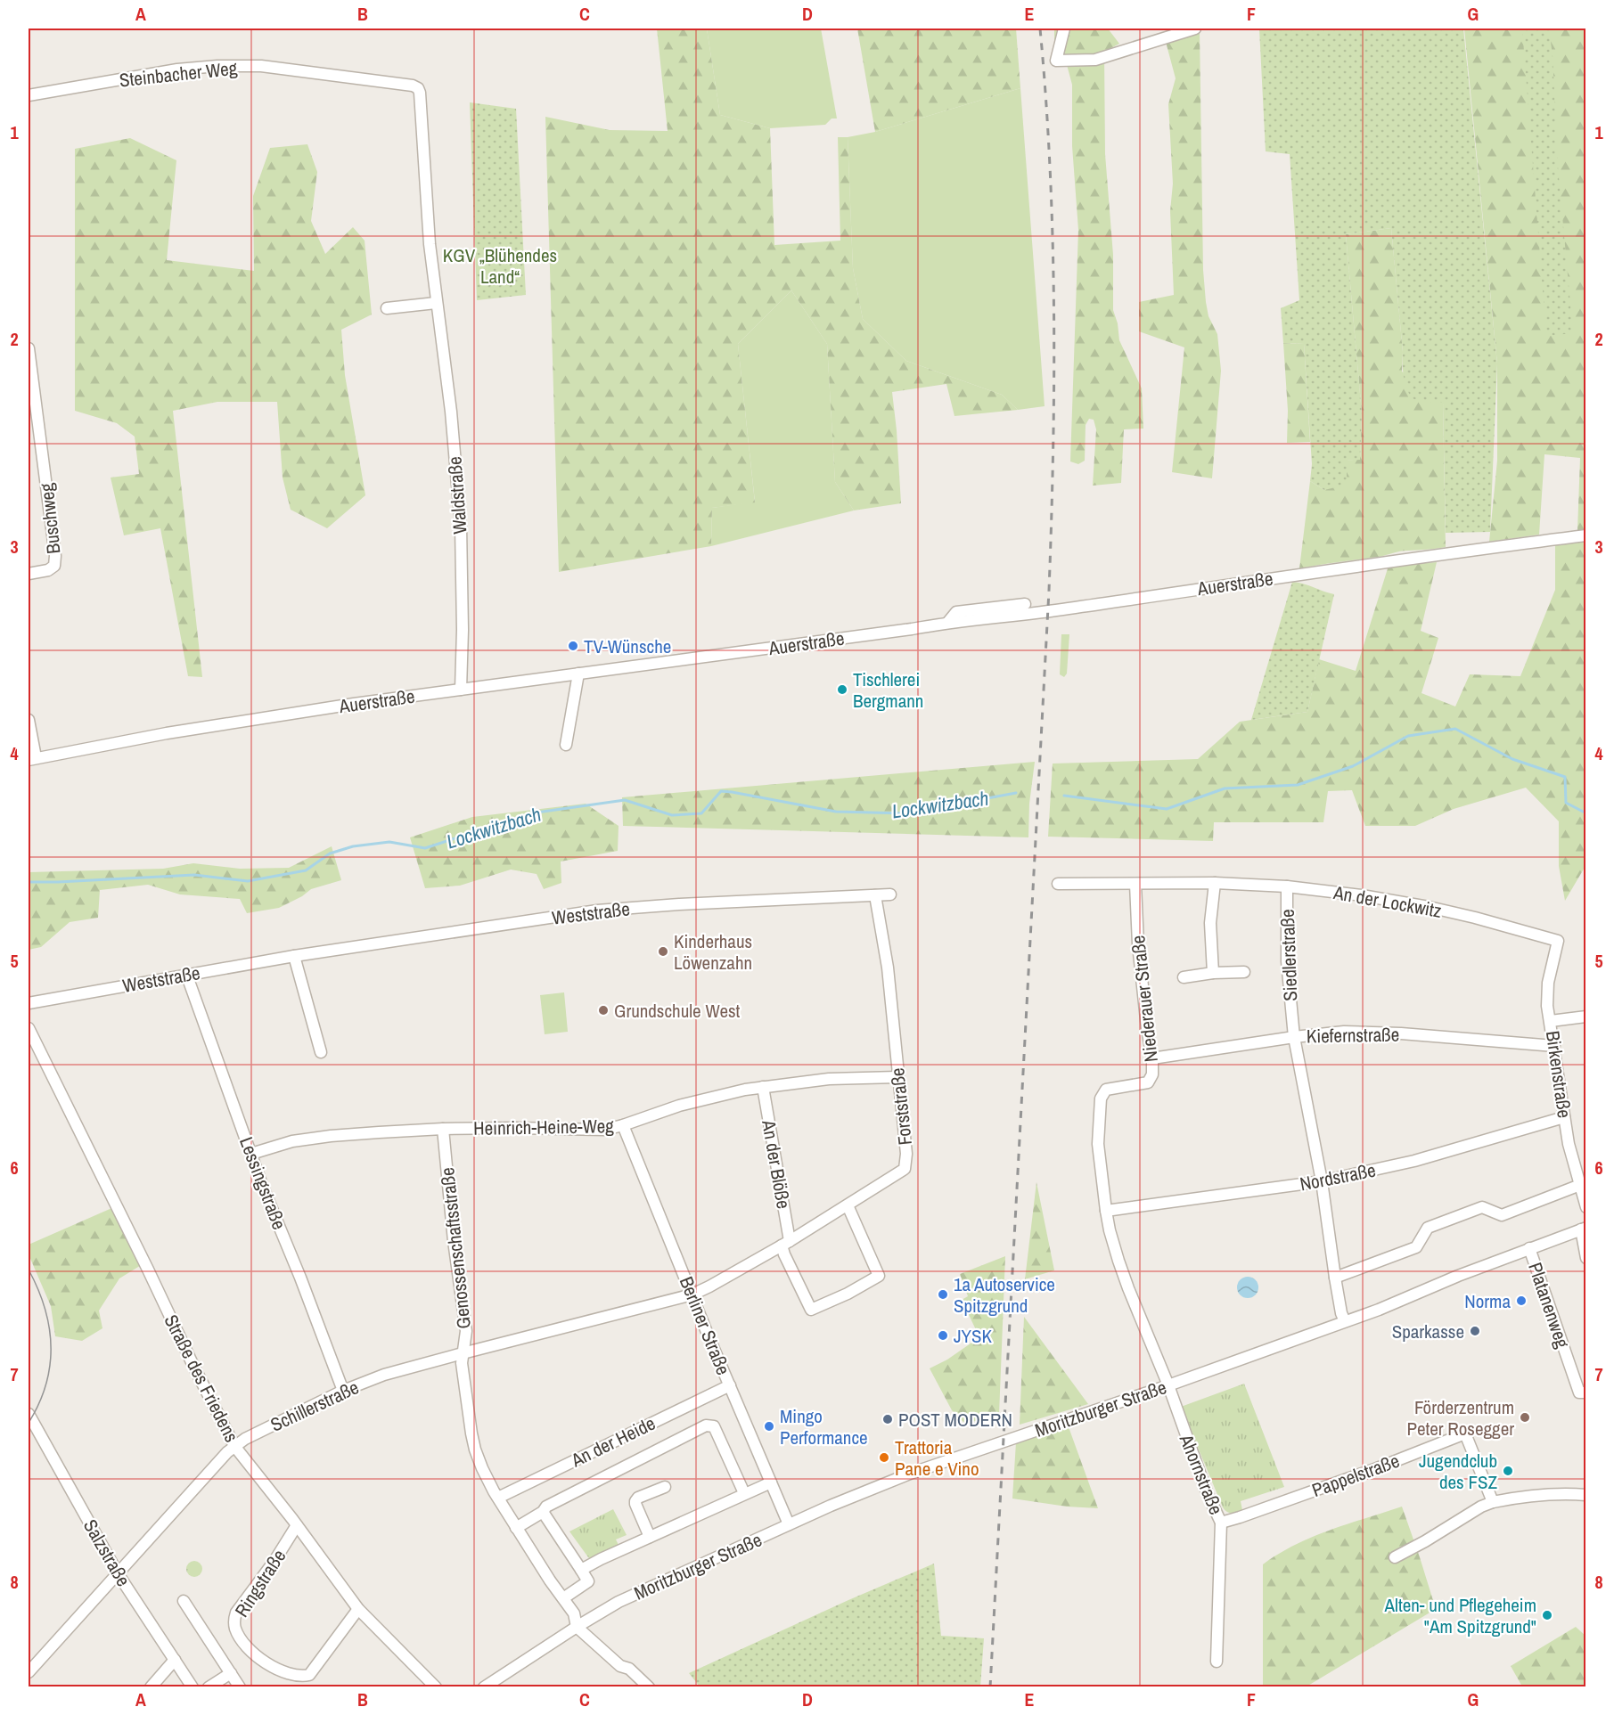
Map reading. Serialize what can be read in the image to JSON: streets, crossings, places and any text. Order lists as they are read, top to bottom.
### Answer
{
  "streets": {
    "street": [
      "Steinbacher Weg",
      "Waldstraße",
      "Buschweg",
      "Auerstraße",
      "An der Lockwitz",
      "Weststraße",
      "Siedlerstraße",
      "Niederauer Straße",
      "Kiefernstraße",
      "Birkenstraße",
      "Forststraße",
      "Heinrich-Heine-Weg",
      "An der Blöße",
      "Nordstraße",
      "Lessingstraße",
      "Genossenschaftsstraße",
      "Platanenweg",
      "Berliner Straße",
      "Straße des Friedens",
      "Schillerstraße",
      "Moritzburger Straße",
      "An der Heide",
      "Ahornstraße",
      "Pappelstraße",
      "Salzstraße",
      "Ringstraße"
    ]
  },
  "crossings": [
    ["Steinbacher Weg", "Waldstraße"],
    ["Waldstraße", "Auerstraße"],
    ["An der Lockwitz", "Siedlerstraße"],
    ["An der Lockwitz", "Niederauer Straße"],
    ["An der Lockwitz", "Birkenstraße"],
    ["Weststraße", "Forststraße"],
    ["Weststraße", "Lessingstraße"],
    ["Siedlerstraße", "Kiefernstraße"],
    ["Siedlerstraße", "Nordstraße"],
    ["Siedlerstraße", "Moritzburger Straße"],
    ["Niederauer Straße", "Kiefernstraße"],
    ["Niederauer Straße", "Nordstraße"],
    ["Niederauer Straße", "Moritzburger Straße"],
    ["Niederauer Straße", "Ahornstraße"],
    ["Kiefernstraße", "Birkenstraße"],
    ["Birkenstraße", "Nordstraße"],
    ["Forststraße", "Heinrich-Heine-Weg"],
    ["Forststraße", "An der Blöße"],
    ["Forststraße", "Berliner Straße"],
    ["Forststraße", "Schillerstraße"],
    ["Heinrich-Heine-Weg", "An der Blöße"],
    ["Heinrich-Heine-Weg", "Lessingstraße"],
    ["Heinrich-Heine-Weg", "Genossenschaftsstraße"],
    ["Heinrich-Heine-Weg", "Berliner Straße"],
    ["Lessingstraße", "Schillerstraße"],
    ["Genossenschaftsstraße", "Schillerstraße"],
    ["Genossenschaftsstraße", "Moritzburger Straße"],
    ["Genossenschaftsstraße", "An der Heide"],
    ["Platanenweg", "Moritzburger Straße"],
    ["Berliner Straße", "Schillerstraße"],
    ["Berliner Straße", "Moritzburger Straße"],
    ["Berliner Straße", "An der Heide"],
    ["Straße des Friedens", "Schillerstraße"],
    ["Straße des Friedens", "Ringstraße"],
    ["Schillerstraße", "Salzstraße"],
    ["Moritzburger Straße", "Ahornstraße"],
    ["Ahornstraße", "Pappelstraße"]
  ],
  "water": ["Lockwitzbach"],
  "parks": ["KGV „Blühendes Land“"],
  "places": [
    "TV-Wünsche",
    "Tischlerei Bergmann",
    "Kinderhaus Löwenzahn",
    "Grundschule West",
    "1a Autoservice Spitzgrund",
    "Norma",
    "Sparkasse",
    "JYSK",
    "Förderzentrum Peter Rosegger",
    "POST MODERN",
    "Mingo Performance",
    "Trattoria Pane e Vino",
    "Jugendclub des FSZ",
    "Alten- und Pflegeheim \"Am Spitzgrund\""
  ],
  "grid": {
    "columns": [
      "A",
      "B",
      "C",
      "D",
      "E",
      "F",
      "G"
    ],
    "rows": [
      "1",
      "2",
      "3",
      "4",
      "5",
      "6",
      "7",
      "8"
    ]
  }
}
